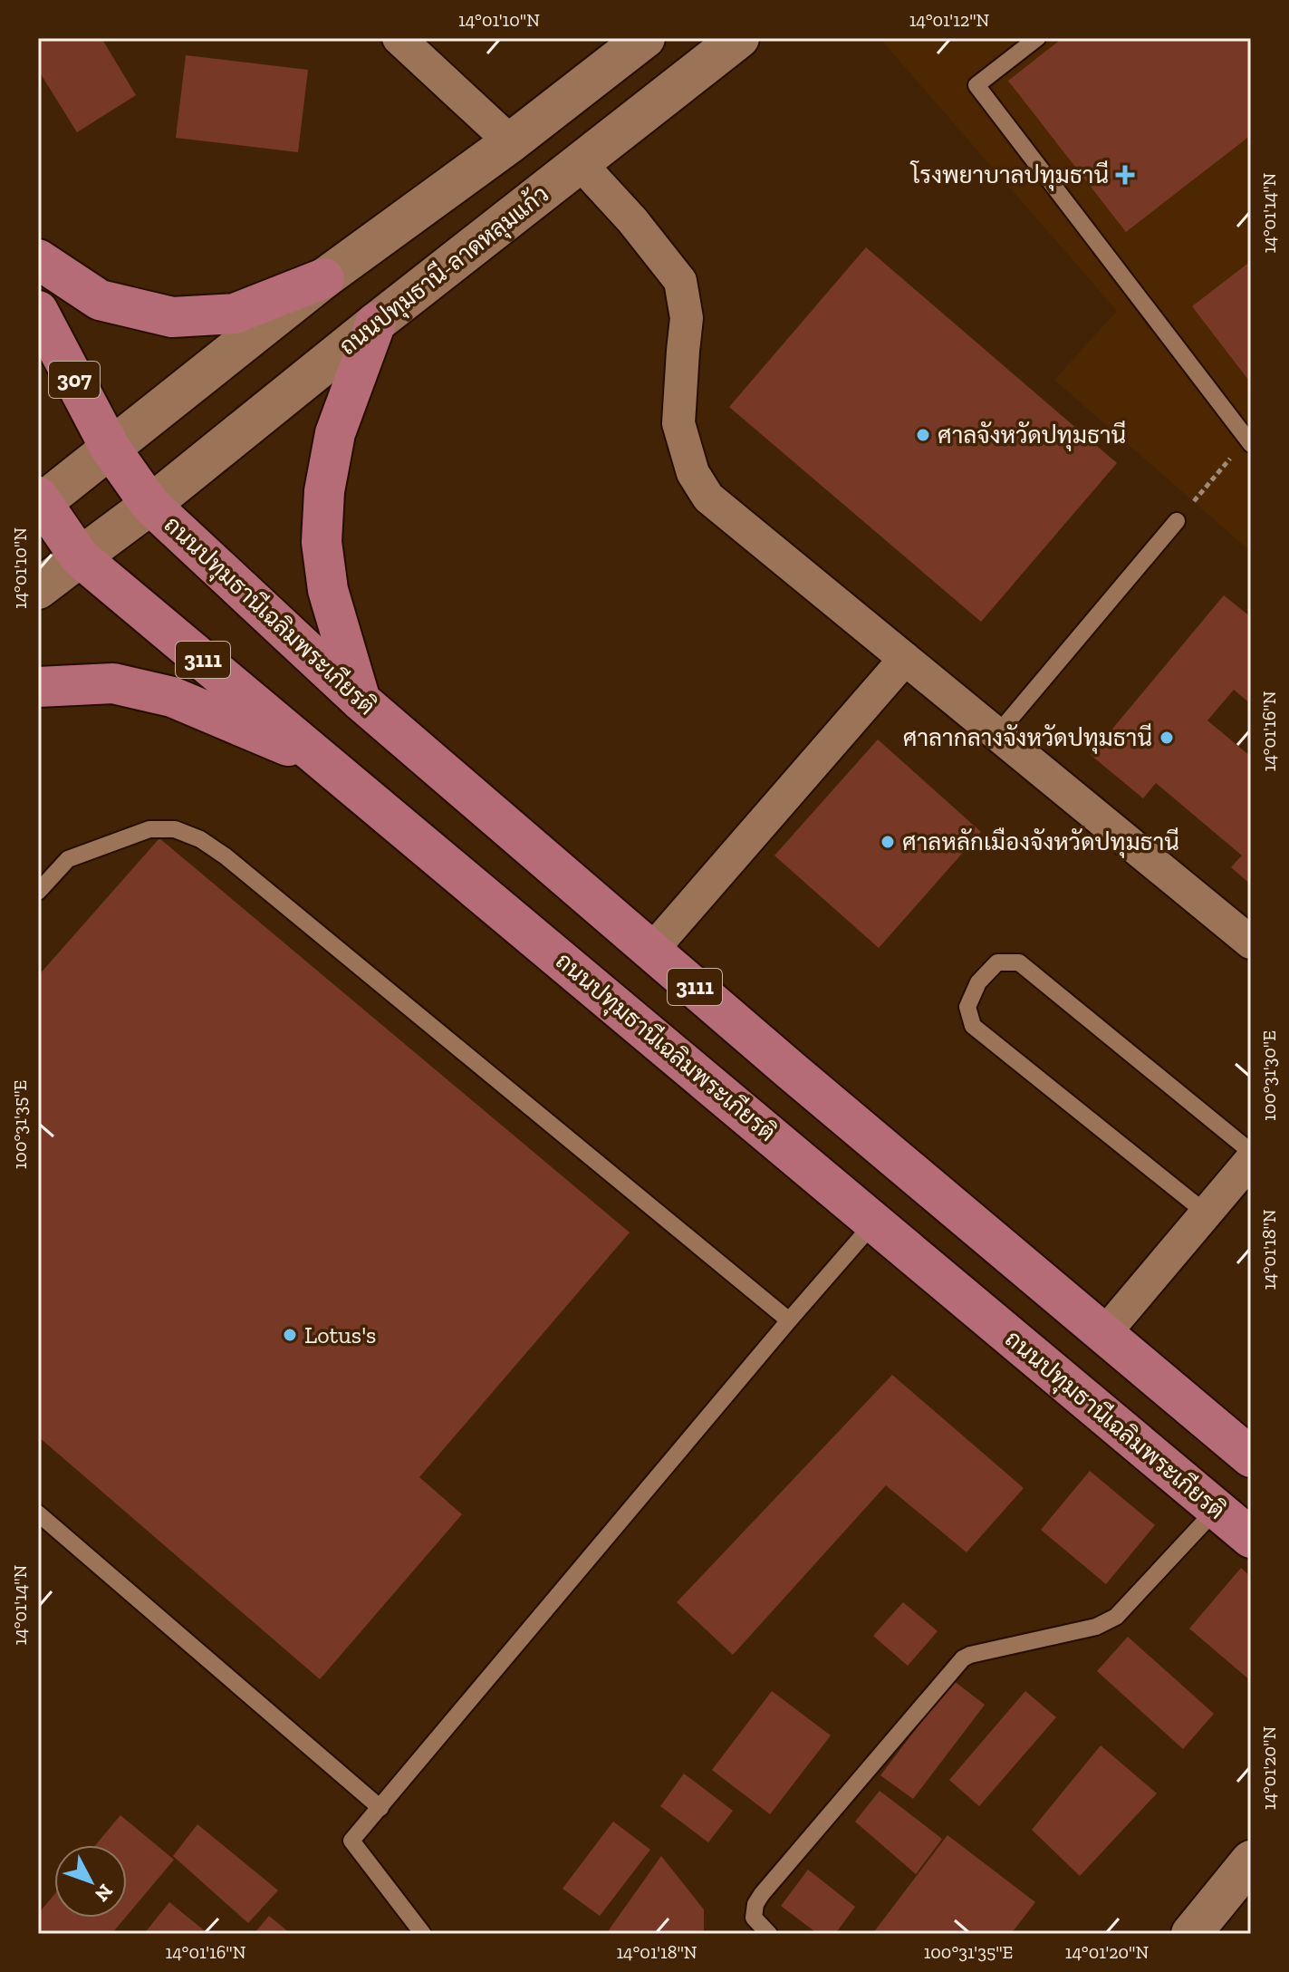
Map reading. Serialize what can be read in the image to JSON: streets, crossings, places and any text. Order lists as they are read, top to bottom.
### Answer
{
  "streets": {
    "main road": [
      "ถนนปทุมธานี-ลาดหลุมแก้ว",
      "307",
      "ถนนปทุมธานีเฉลิมพระเกียรติ",
      "3111"
    ]
  },
  "crossings": [
    ["ถนนปทุมธานี-ลาดหลุมแก้ว", "ถนนปทุมธานีเฉลิมพระเกียรติ"],
    ["307", "ถนนปทุมธานีเฉลิมพระเกียรติ"]
  ],
  "places": {
    "health": ["โรงพยาบาลปทุมธานี"],
    "other": [
      "ศาลจังหวัดปทุมธานี",
      "ศาลากลางจังหวัดปทุมธานี",
      "ศาลหลักเมืองจังหวัดปทุมธานี",
      "Lotus's"
    ]
  },
  "north": "bottom right",
  "coordinates": [
    "14°01'10\"N",
    "14°01'12\"N",
    "14°01'14\"N",
    "14°01'16\"N",
    "100°31'30\"E",
    "100°31'35\"E",
    "14°01'18\"N",
    "14°01'20\"N"
  ]
}
